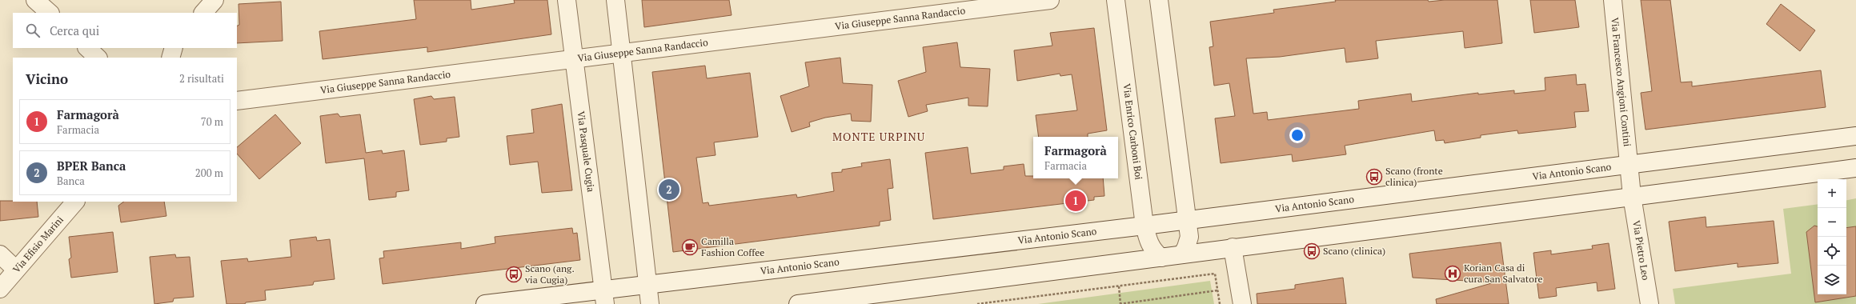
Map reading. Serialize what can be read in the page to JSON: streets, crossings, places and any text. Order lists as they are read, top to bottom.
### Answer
{
  "streets": {
    "street": [
      "Via Giuseppe Sanna Randaccio",
      "Via Francesco Angioni Contini",
      "Via Enrico Carboni Boi",
      "Via Pasquale Cugia",
      "Via Antonio Scano",
      "Via Efisio Marini",
      "Via Pietro Leo"
    ]
  },
  "crossings": [
    ["Via Giuseppe Sanna Randaccio", "Via Pasquale Cugia"],
    ["Via Francesco Angioni Contini", "Via Antonio Scano"],
    ["Via Enrico Carboni Boi", "Via Antonio Scano"],
    ["Via Pasquale Cugia", "Via Antonio Scano"]
  ],
  "districts": ["MONTE URPINU"],
  "places": {
    "bus stop": ["Scano (fronte clinica)", "Scano (clinica)", "Scano (ang. via Cugia)"],
    "cafe": ["Camilla Fashion Coffee"],
    "hospital": ["Korian Casa di cura San Salvatore"]
  },
  "page": {
    "search": "Cerca qui",
    "heading": ["Vicino", "2 risultati"],
    "list": [
      {
        "mark": "1",
        "name": "Farmagorà",
        "note": "Farmacia",
        "value": "70 m"
      },
      {
        "mark": "2",
        "name": "BPER Banca",
        "note": "Banca",
        "value": "200 m"
      }
    ],
    "popup": ["Farmagorà", "Farmacia"],
    "pins": ["2", "1"],
    "map_buttons": ["+", "−"]
  }
}
